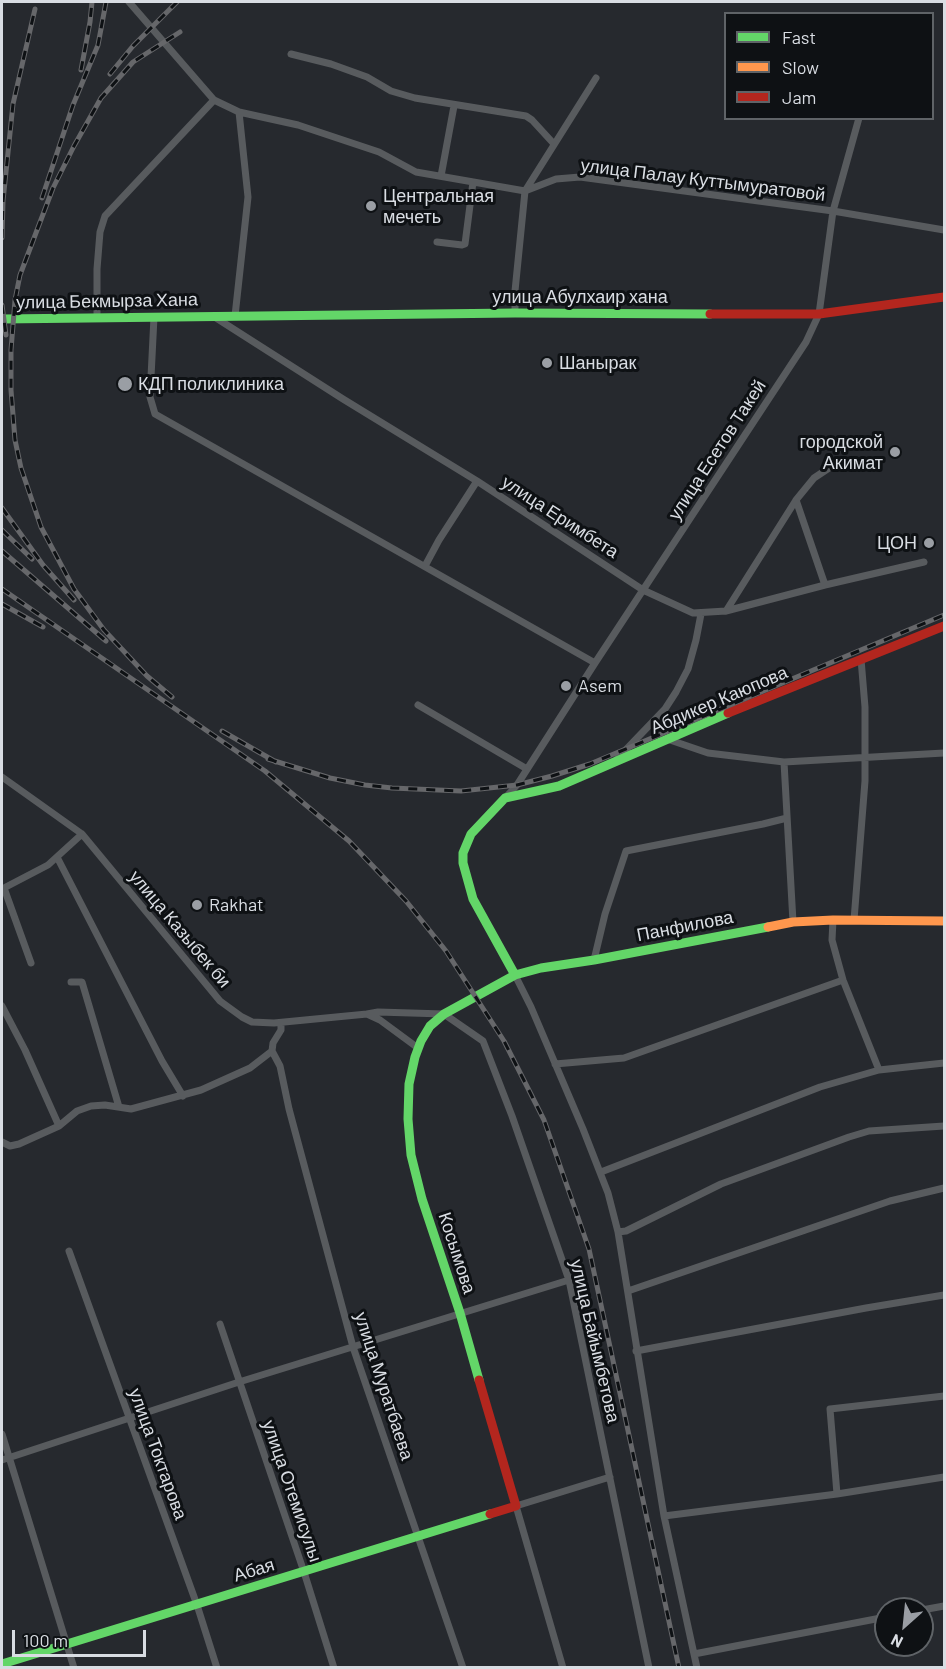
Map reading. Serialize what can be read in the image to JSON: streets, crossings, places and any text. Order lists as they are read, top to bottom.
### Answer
{
  "streets": {
    "street": [
      "улица Палау Куттымуратовой",
      "улица Абулхаир хана",
      "улица Бекмырза Хана",
      "улица Есетов Такей",
      "улица Еримбета",
      "Абдикер Каюпова",
      "Панфилова",
      "улица Казыбек би",
      "Косымова",
      "улица Байымбетова",
      "улица Муратбаева",
      "улица Токтарова",
      "улица Отемисулы",
      "Абая"
    ]
  },
  "crossings": [
    ["улица Палау Куттымуратовой", "улица Есетов Такей"],
    ["улица Абулхаир хана", "улица Бекмырза Хана"],
    ["улица Абулхаир хана", "улица Есетов Такей"],
    ["улица Абулхаир хана", "улица Еримбета"],
    ["улица Бекмырза Хана", "улица Еримбета"],
    ["улица Есетов Такей", "улица Еримбета"],
    ["улица Есетов Такей", "Абдикер Каюпова"],
    ["Панфилова", "улица Казыбек би"],
    ["Панфилова", "Косымова"],
    ["Панфилова", "улица Байымбетова"],
    ["улица Казыбек би", "Косымова"],
    ["улица Казыбек би", "улица Байымбетова"],
    ["Косымова", "улица Байымбетова"],
    ["Косымова", "Абая"],
    ["улица Муратбаева", "Абая"],
    ["улица Токтарова", "Абая"],
    ["улица Отемисулы", "Абая"]
  ],
  "places": [
    "Центральная мечеть",
    "Шанырак",
    "КДП поликлиника",
    "городской Акимат",
    "ЦОН",
    "Asem",
    "Rakhat"
  ],
  "legend": ["Fast", "Slow", "Jam"],
  "scale_bar": "100 m",
  "north": "bottom left"
}
